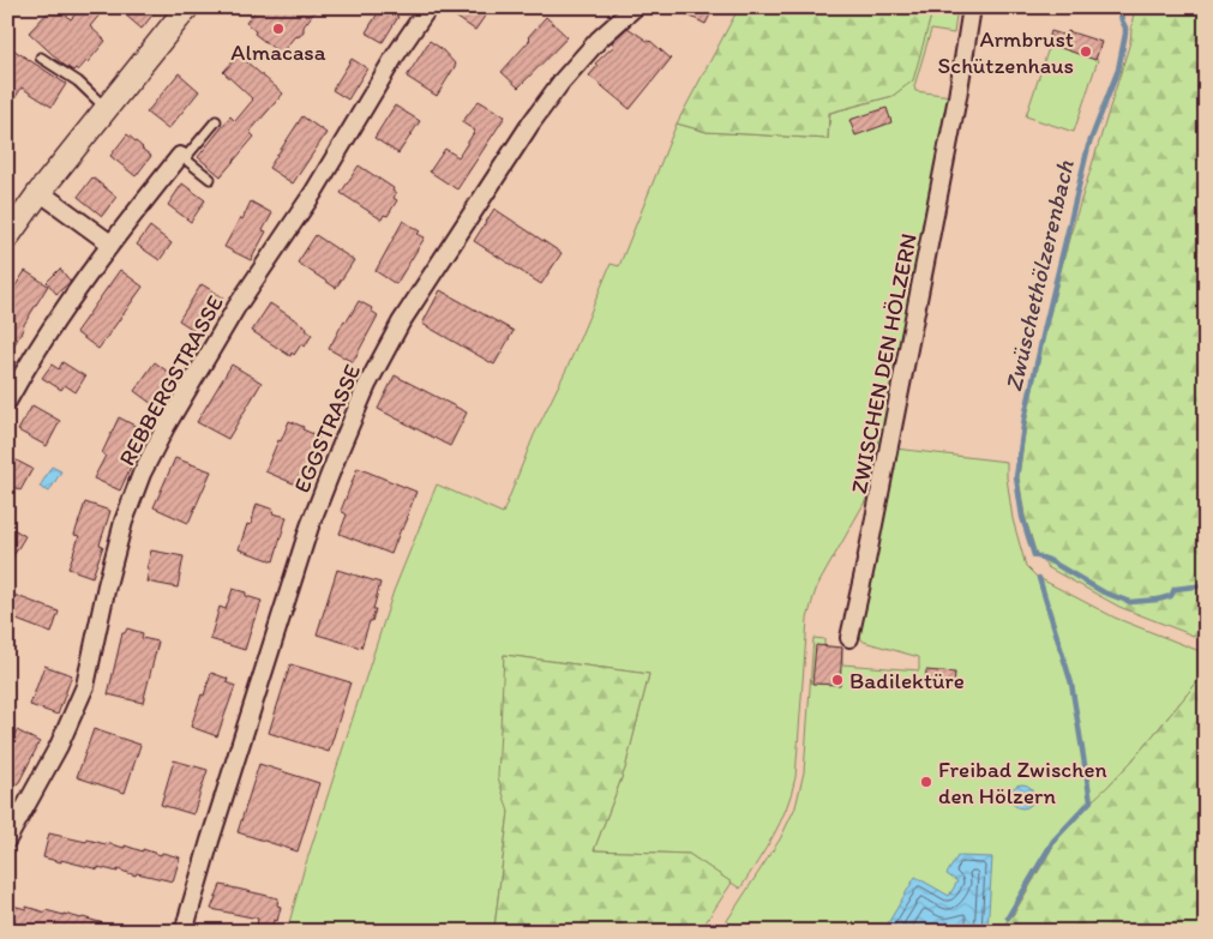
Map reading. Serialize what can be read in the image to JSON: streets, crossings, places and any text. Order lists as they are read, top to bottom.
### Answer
{
  "streets": {
    "street": ["ZWISCHEN DEN HÖLZERN", "REBBERGSTRASSE", "EGGSTRASSE"]
  },
  "water": ["Zwüschethölzerenbach"],
  "places": [
    "Almacasa",
    "Armbrust Schützenhaus",
    "Badilektüre",
    "Freibad Zwischen den Hölzern"
  ]
}
